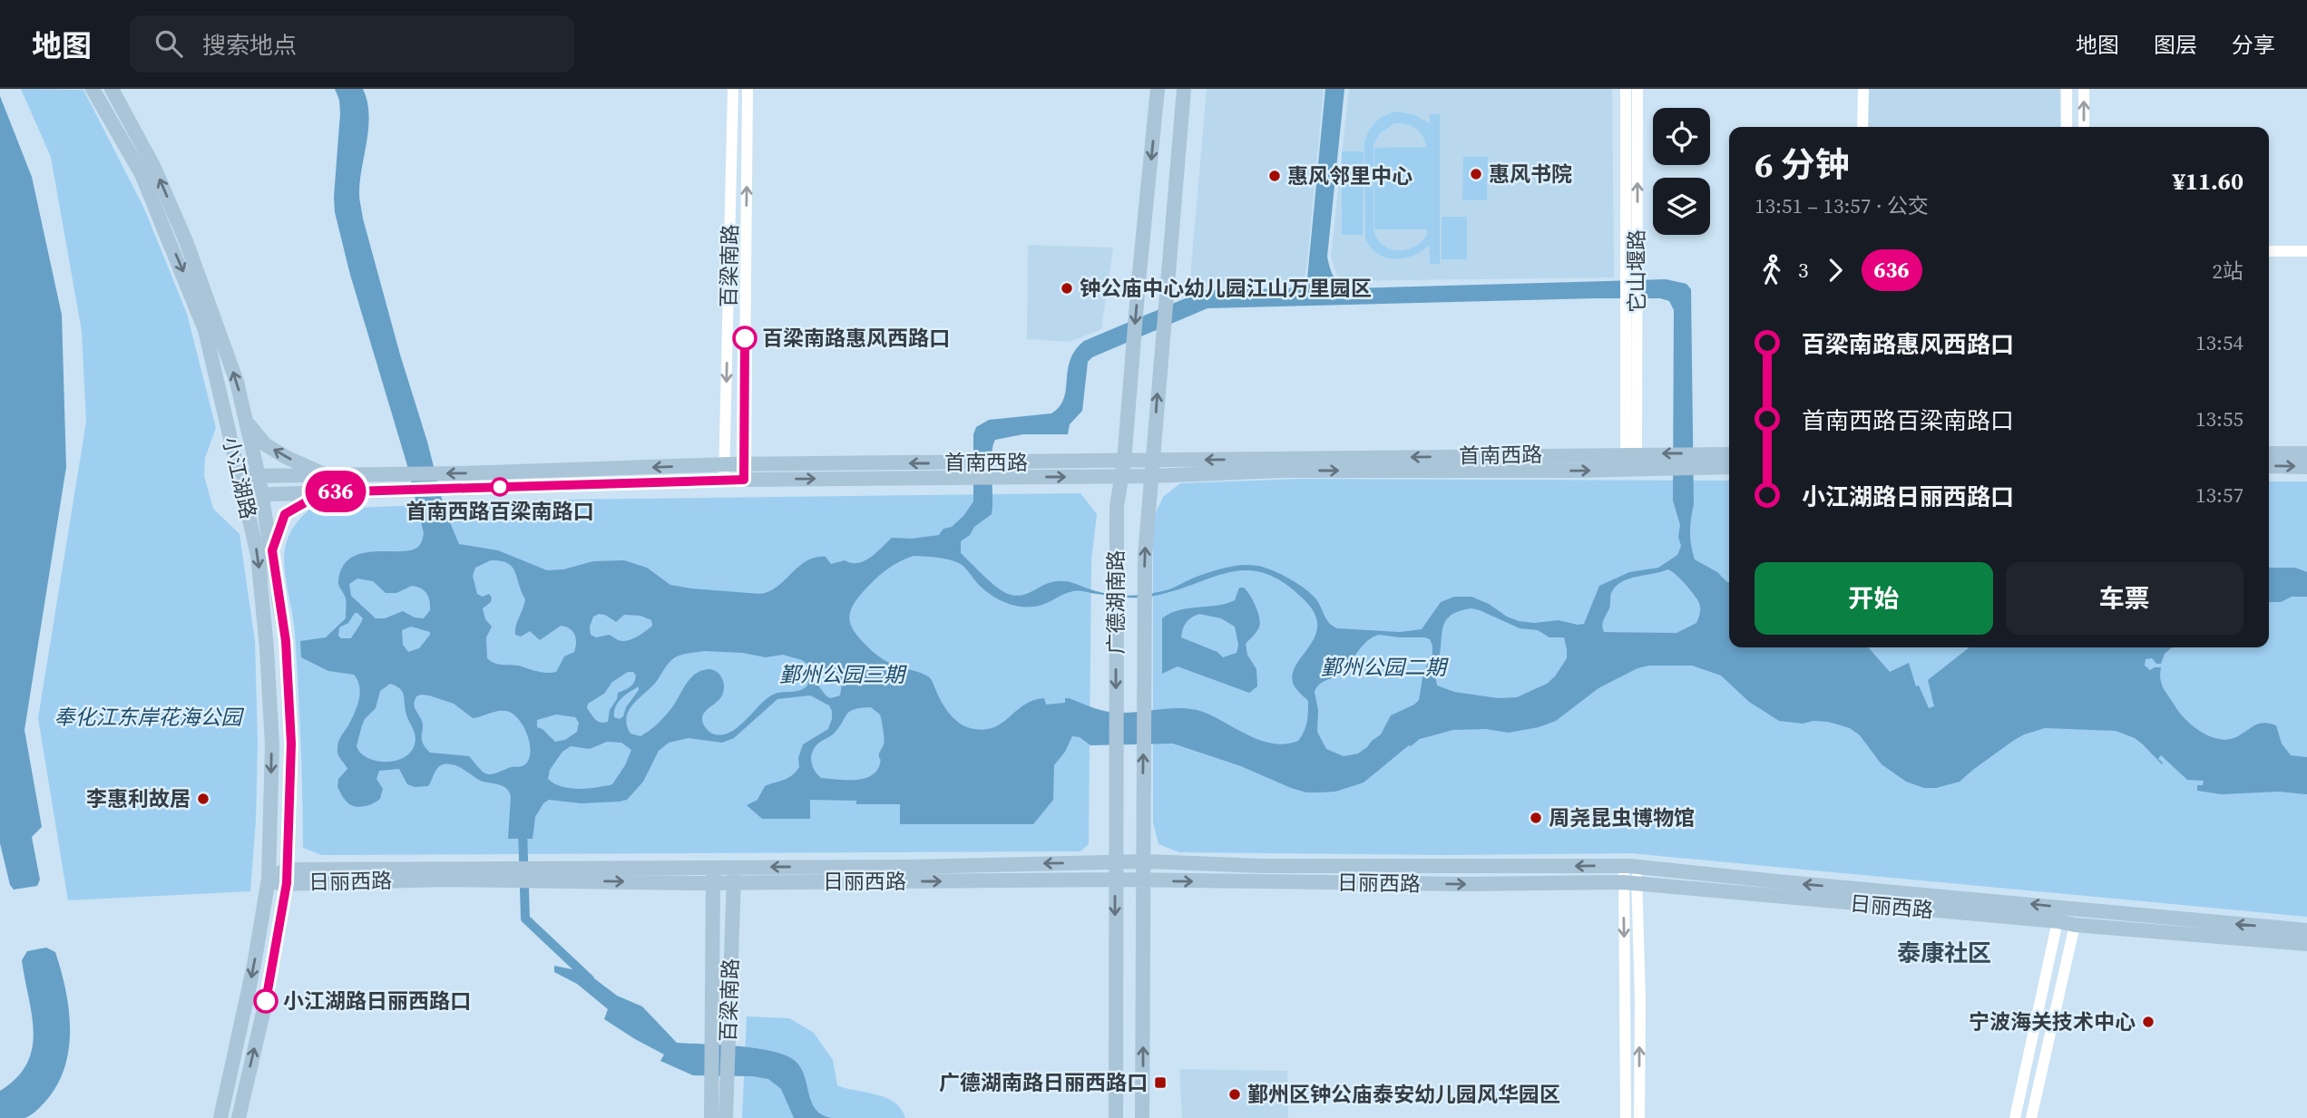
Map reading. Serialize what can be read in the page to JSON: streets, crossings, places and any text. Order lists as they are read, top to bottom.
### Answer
{
  "streets": {
    "main road": [
      "百梁南路",
      "首南西路",
      "小江湖路",
      "广德湖南路",
      "日丽西路"
    ],
    "street": ["它山堰路"]
  },
  "crossings": [
    ["百梁南路", "首南西路"],
    ["百梁南路", "日丽西路"],
    ["它山堰路", "首南西路"],
    ["首南西路", "小江湖路"],
    ["首南西路", "广德湖南路"],
    ["小江湖路", "日丽西路"],
    ["广德湖南路", "日丽西路"]
  ],
  "districts": ["泰康社区"],
  "parks": ["鄞州公园二期", "鄞州公园三期", "奉化江东岸花海公园"],
  "places": {
    "other": [
      "惠风书院",
      "惠风邻里中心",
      "钟公庙中心幼儿园江山万里园区",
      "百梁南路惠风西路口",
      "首南西路百梁南路口",
      "李惠利故居",
      "周尧昆虫博物馆",
      "小江湖路日丽西路口",
      "宁波海关技术中心",
      "鄞州区钟公庙泰安幼儿园风华园区"
    ],
    "transit": ["广德湖南路日丽西路口"]
  },
  "lines": ["bus line 636"],
  "page": {
    "header": "地图",
    "search": "搜索地点",
    "nav": ["地图", "图层", "分享"],
    "on_map": "636",
    "heading": ["6 分钟", "13:51 – 13:57 · 公交", "¥11.60"],
    "legs": ["3", "636", "2站"],
    "list": [
      {
        "name": "百梁南路惠风西路口",
        "value": "13:54"
      },
      {
        "name": "首南西路百梁南路口",
        "value": "13:55"
      },
      {
        "name": "小江湖路日丽西路口",
        "value": "13:57"
      }
    ],
    "buttons": ["开始", "车票"]
  }
}
